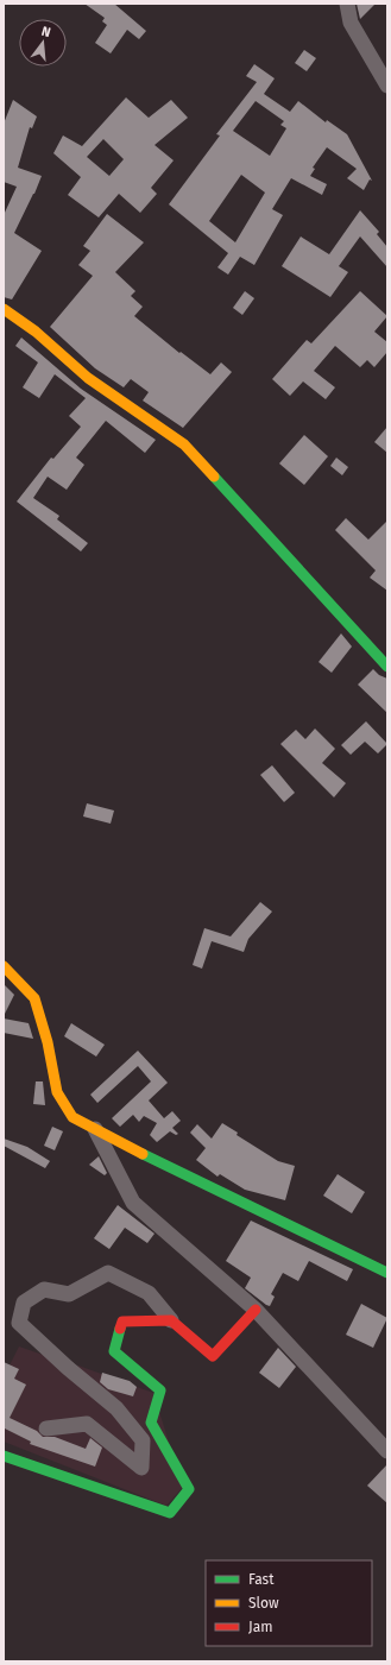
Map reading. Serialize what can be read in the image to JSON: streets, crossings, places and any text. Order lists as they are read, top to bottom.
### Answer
{
  "legend": ["Fast", "Slow", "Jam"],
  "north": "top"
}
